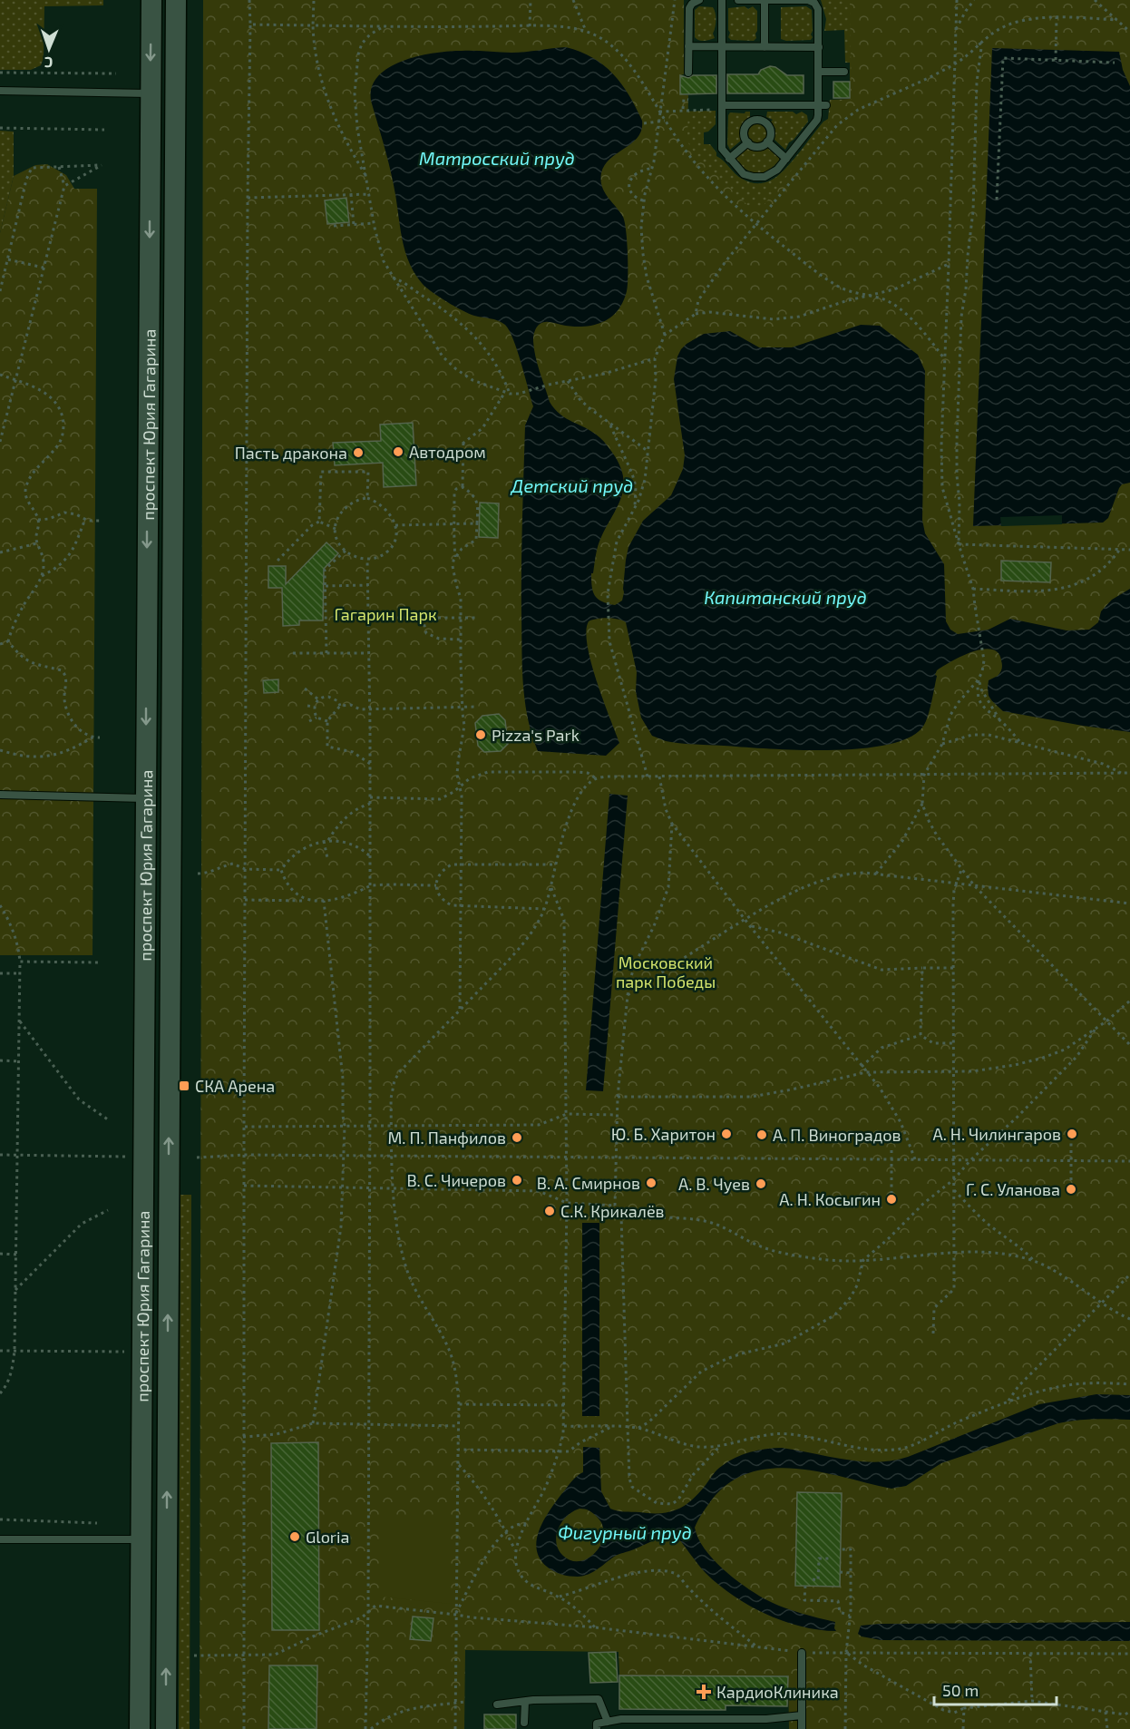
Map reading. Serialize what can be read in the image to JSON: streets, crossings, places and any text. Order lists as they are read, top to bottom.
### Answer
{
  "streets": {
    "main road": ["проспект Юрия Гагарина"]
  },
  "water": [
    "Матросский пруд",
    "Детский пруд",
    "Капитанский пруд",
    "Фигурный пруд"
  ],
  "parks": ["Гагарин Парк", "Московский парк Победы"],
  "places": {
    "other": [
      "Автодром",
      "Пасть дракона",
      "Pizza's Park",
      "Ю. Б. Харитон",
      "А. Н. Чилингаров",
      "А. П. Виноградов",
      "М. П. Панфилов",
      "В. С. Чичеров",
      "В. А. Смирнов",
      "А. В. Чуев",
      "Г. С. Уланова",
      "А. Н. Косыгин",
      "С.К. Крикалёв",
      "Gloria"
    ],
    "transit": ["СКА Арена"],
    "health": ["КардиоКлиника"]
  },
  "scale_bar": "50 m",
  "north": "bottom"
}
